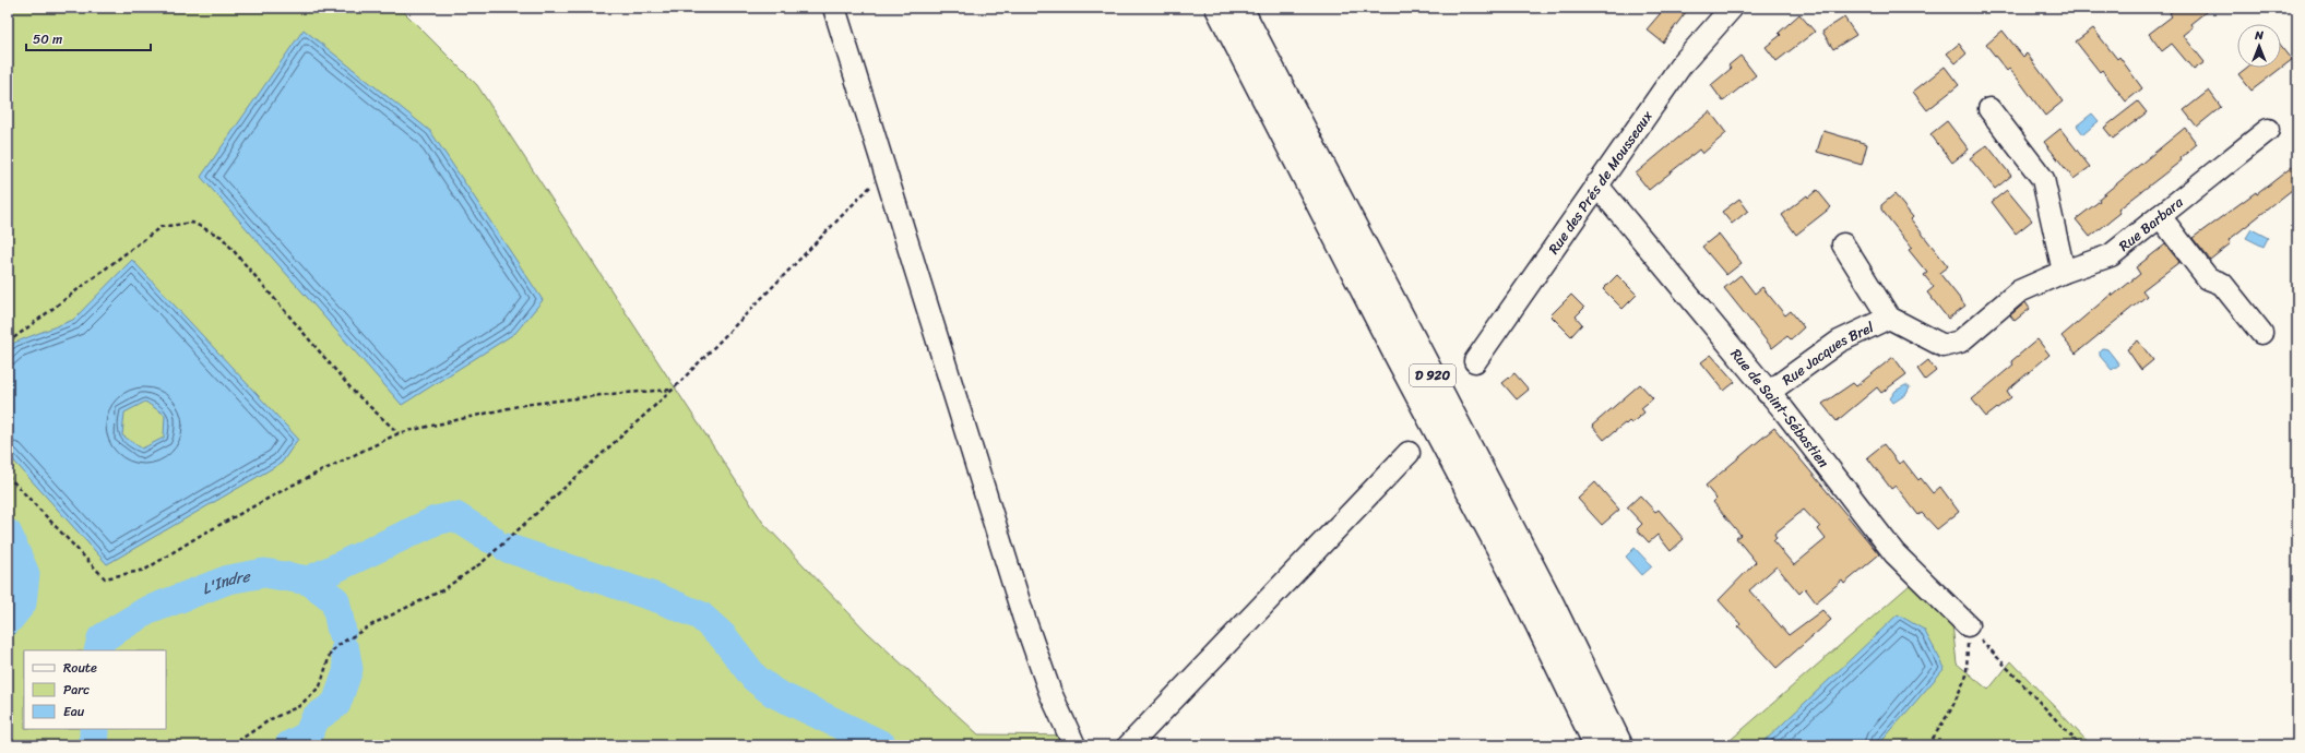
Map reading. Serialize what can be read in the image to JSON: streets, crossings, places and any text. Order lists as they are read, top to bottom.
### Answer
{
  "streets": {
    "highway": ["D 920"],
    "street": [
      "Rue des Prés de Mousseaux",
      "Rue Barbara",
      "Rue Jacques Brel",
      "Rue de Saint-Sébastien"
    ]
  },
  "crossings": [
    ["Rue des Prés de Mousseaux", "Rue de Saint-Sébastien"],
    ["Rue Barbara", "Rue Jacques Brel"],
    ["Rue Jacques Brel", "Rue de Saint-Sébastien"]
  ],
  "water": ["L'Indre"],
  "legend": ["Route", "Parc", "Eau"],
  "scale_bar": "50 m",
  "north": "top"
}
